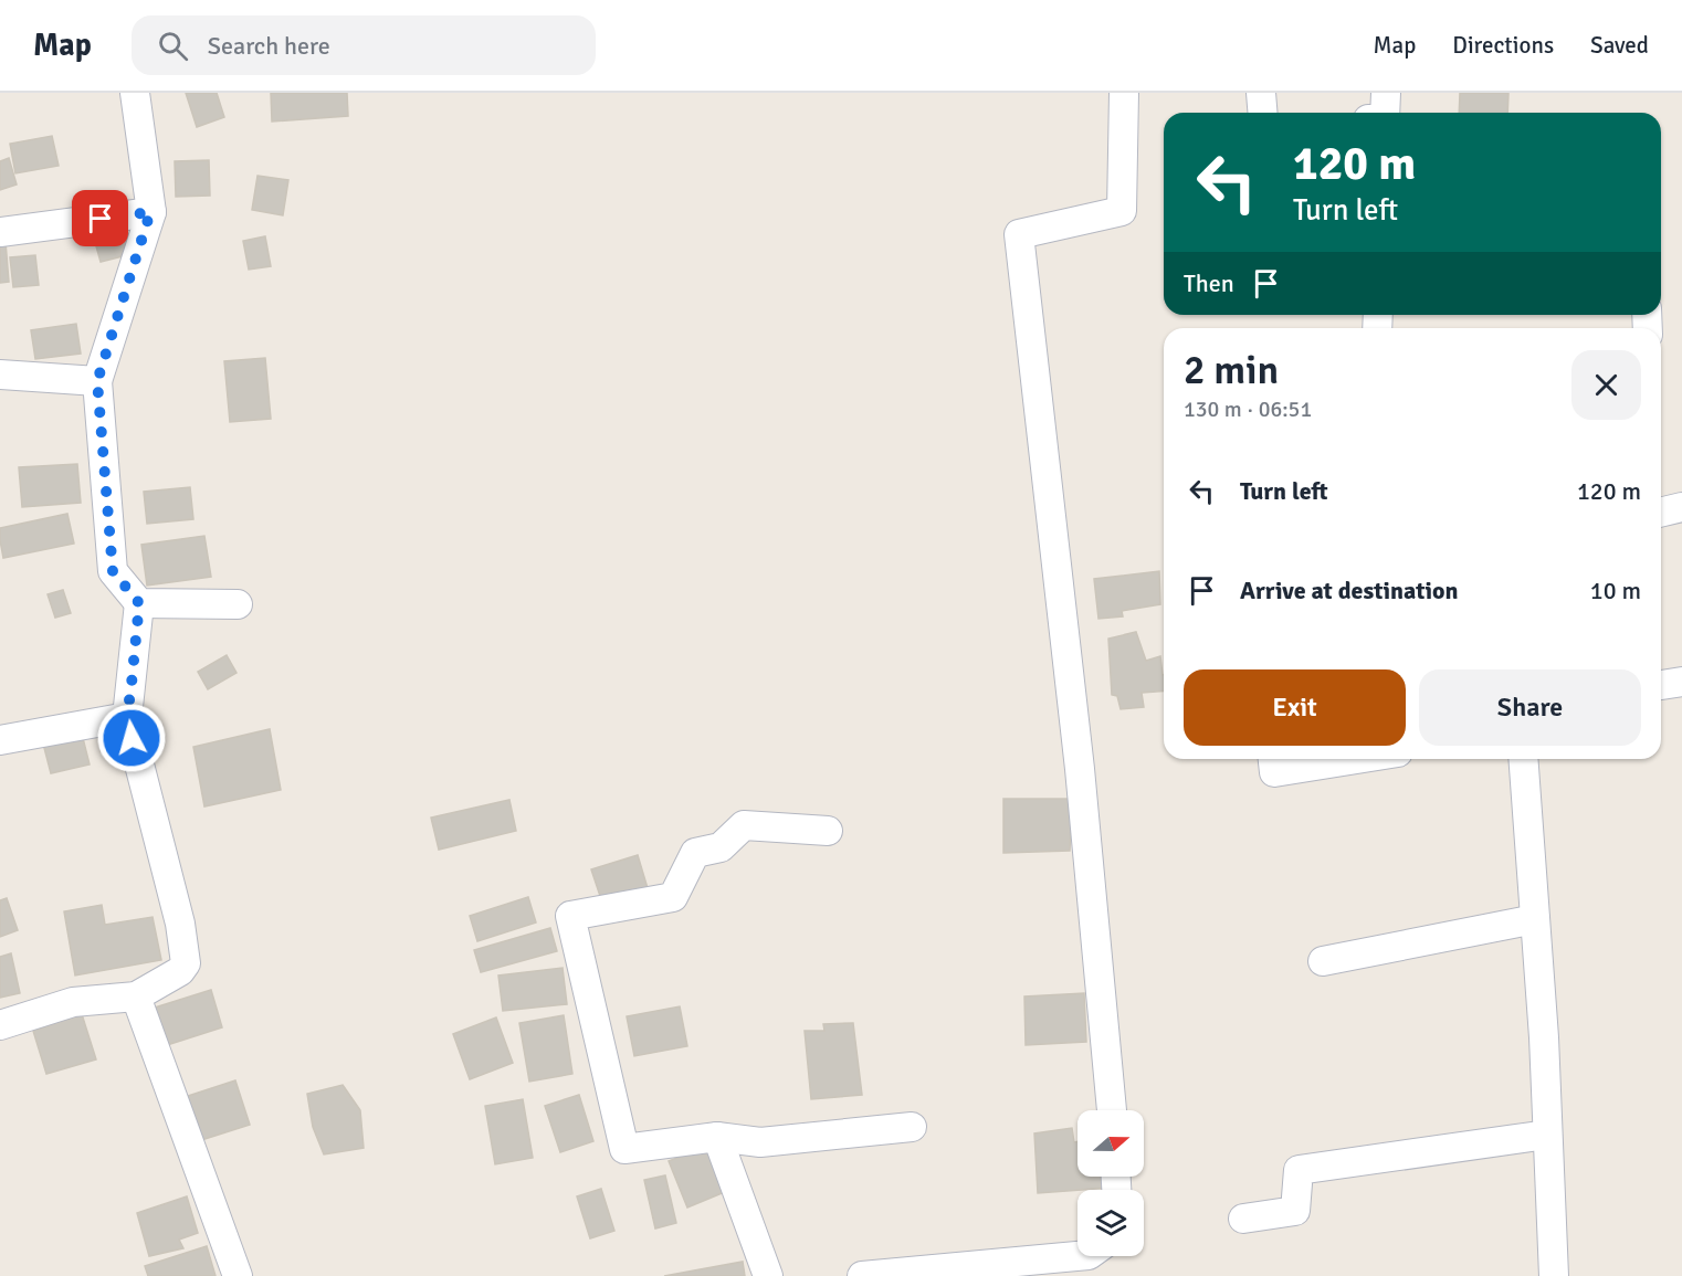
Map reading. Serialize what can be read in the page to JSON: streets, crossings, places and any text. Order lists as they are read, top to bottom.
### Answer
{
  "north": "right",
  "page": {
    "header": "Map",
    "search": "Search here",
    "nav": ["Map", "Directions", "Saved"],
    "turn": ["120 m", "Turn left"],
    "then": "Then",
    "heading": ["2 min", "130 m · 06:51"],
    "list": [
      {
        "name": "Turn left",
        "value": "120 m"
      },
      {
        "name": "Arrive at destination",
        "value": "10 m"
      }
    ],
    "buttons": ["Exit", "Share"]
  }
}
